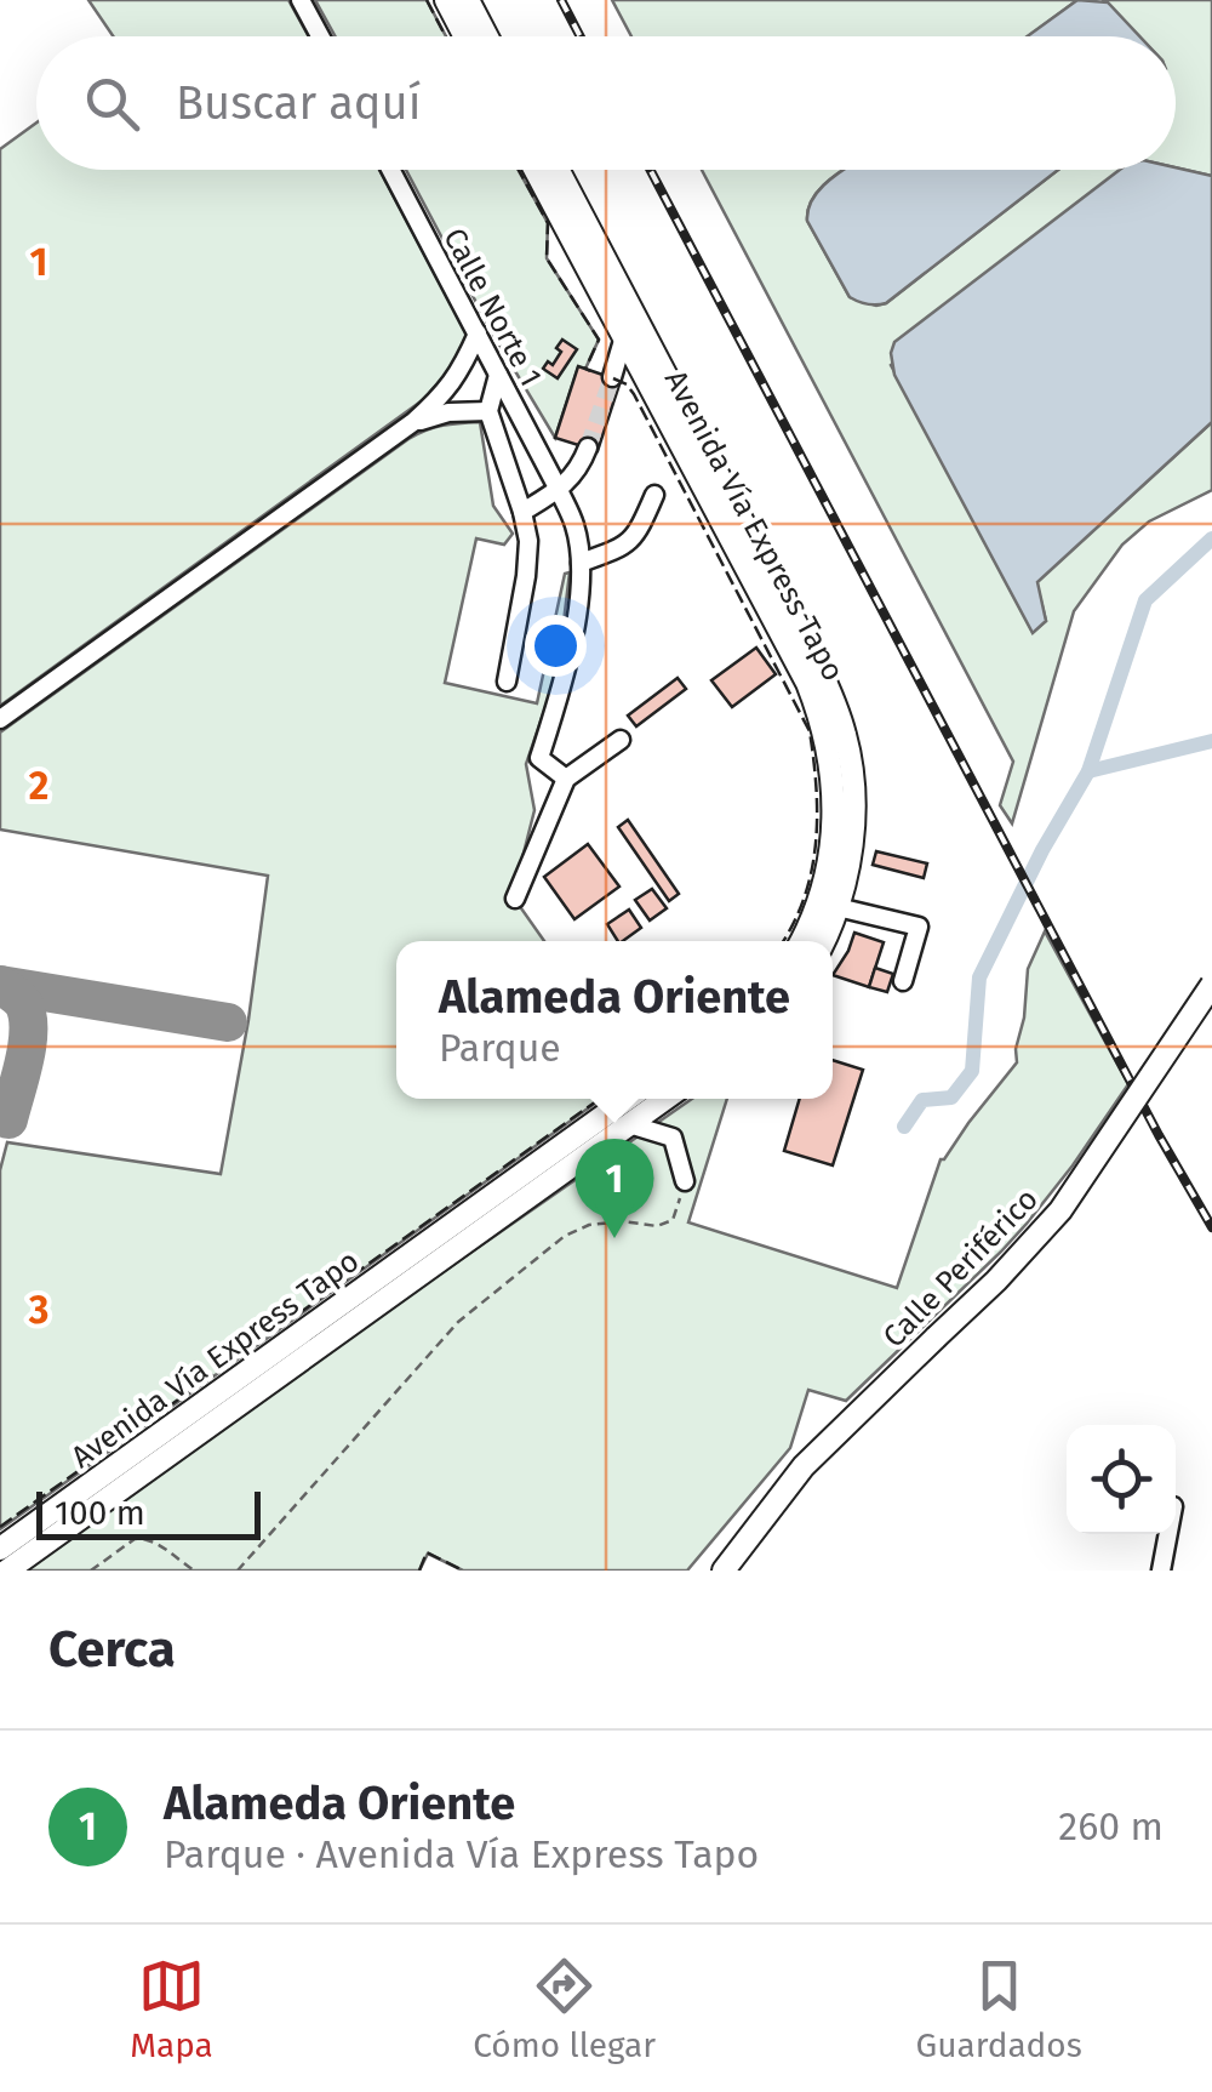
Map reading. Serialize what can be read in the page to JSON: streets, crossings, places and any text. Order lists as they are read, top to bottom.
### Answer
{
  "streets": {
    "main road": ["Avenida Vía Express Tapo", "Calle Periférico"],
    "street": ["Calle Norte 1"]
  },
  "scale_bar": "100 m",
  "page": {
    "search": "Buscar aquí",
    "popup": ["Alameda Oriente", "Parque"],
    "pins": "1",
    "scale": "100 m",
    "heading": "Cerca",
    "list": [
      {
        "mark": "1",
        "name": "Alameda Oriente",
        "note": "Parque · Avenida Vía Express Tapo",
        "value": "260 m"
      }
    ],
    "nav": ["Mapa", "Cómo llegar", "Guardados"]
  },
  "grid": {
    "rows": ["1", "2", "3"]
  }
}
